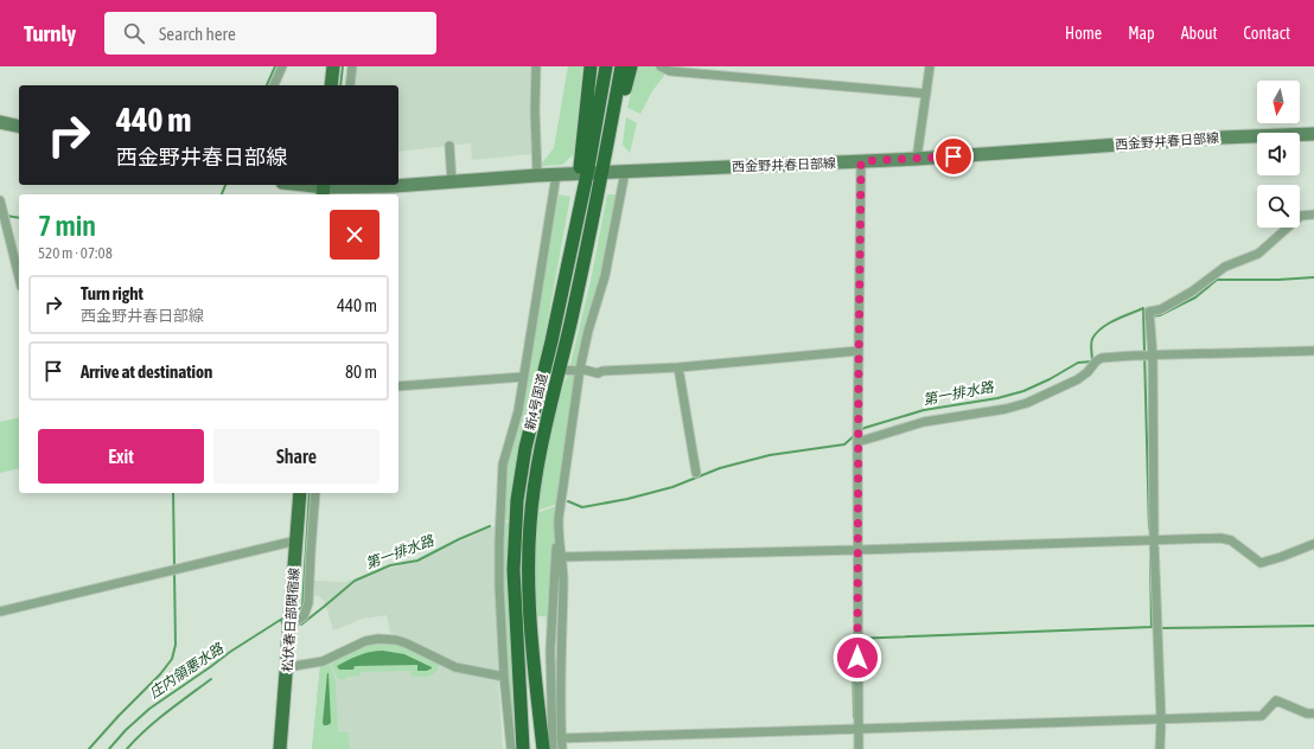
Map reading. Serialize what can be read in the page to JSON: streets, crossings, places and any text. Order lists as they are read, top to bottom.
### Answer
{
  "streets": {
    "highway": ["新4号国道"],
    "main road": ["西金野井春日部線", "松伏春日部関宿線"]
  },
  "crossings": [
    ["西金野井春日部線", "新4号国道"]
  ],
  "water": ["第一排水路", "庄内領悪水路"],
  "north": "bottom",
  "page": {
    "header": "Turnly",
    "search": "Search here",
    "nav": [
      "Home",
      "Map",
      "About",
      "Contact"
    ],
    "turn": ["440 m", "西金野井春日部線"],
    "heading": ["7 min", "520 m · 07:08"],
    "list": [
      {
        "name": "Turn right",
        "note": "西金野井春日部線",
        "value": "440 m"
      },
      {
        "name": "Arrive at destination",
        "value": "80 m"
      }
    ],
    "buttons": ["Exit", "Share"]
  }
}
